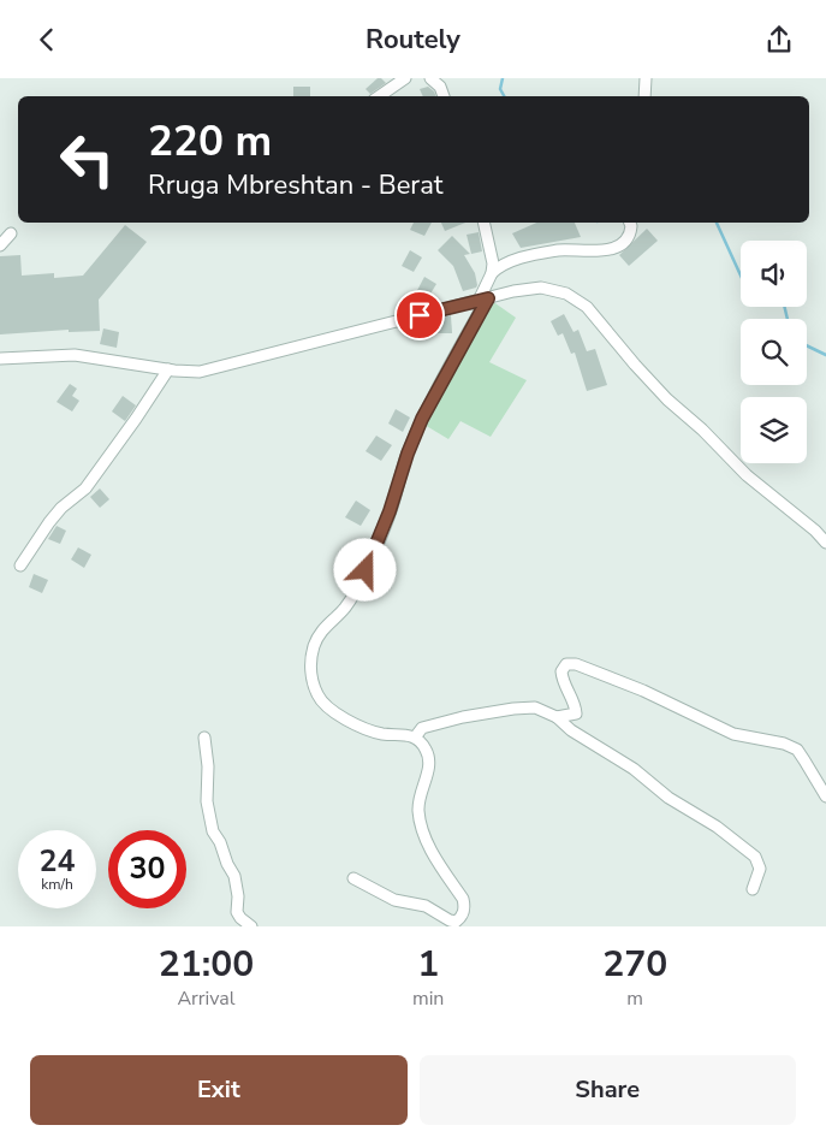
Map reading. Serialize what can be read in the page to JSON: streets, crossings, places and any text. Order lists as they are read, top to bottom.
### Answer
{
  "page": {
    "header": "Routely",
    "turn": ["220 m", "Rruga Mbreshtan - Berat"],
    "speed": "24 km/h",
    "limit": "30",
    "eta": [
      "21:00",
      "Arrival",
      "1",
      "min",
      "270",
      "m"
    ],
    "buttons": ["Exit", "Share"]
  }
}
